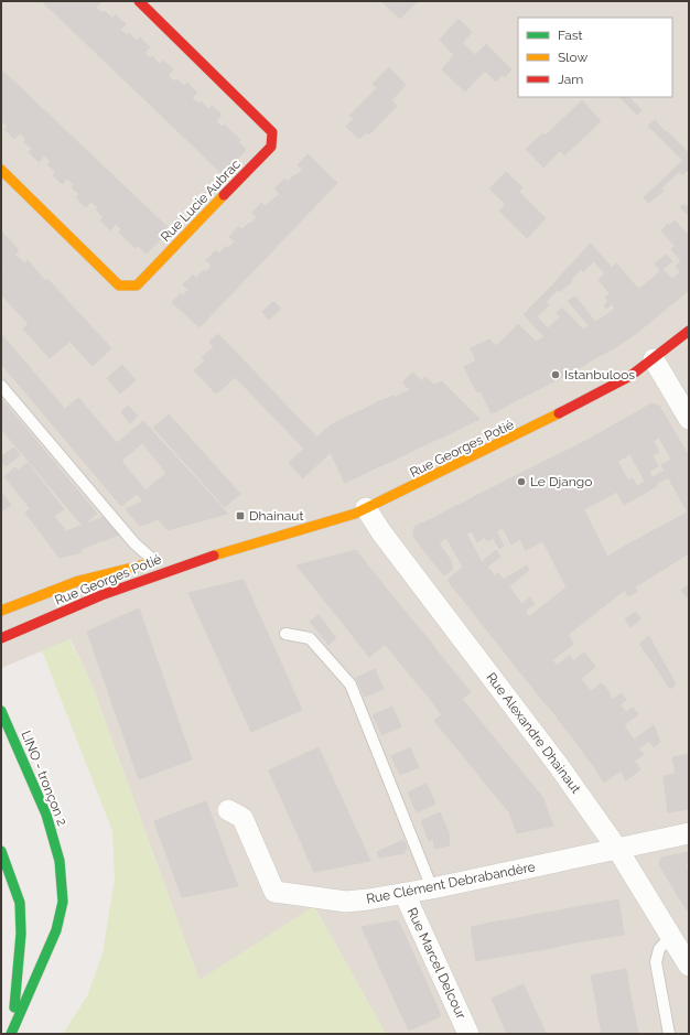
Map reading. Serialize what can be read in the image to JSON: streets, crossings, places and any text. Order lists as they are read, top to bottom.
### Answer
{
  "streets": {
    "main road": ["Rue Lucie Aubrac", "Rue Georges Potié", "LINO - tronçon 2"],
    "street": ["Rue Alexandre Dhainaut", "Rue Clément Debrabandère", "Rue Marcel Delcour"]
  },
  "crossings": [
    ["Rue Georges Potié", "Rue Alexandre Dhainaut"],
    ["Rue Alexandre Dhainaut", "Rue Clément Debrabandère"],
    ["Rue Clément Debrabandère", "Rue Marcel Delcour"]
  ],
  "places": {
    "other": ["Istanbuloos", "Le Django"],
    "transit": ["Dhainaut"]
  },
  "legend": ["Fast", "Slow", "Jam"]
}
